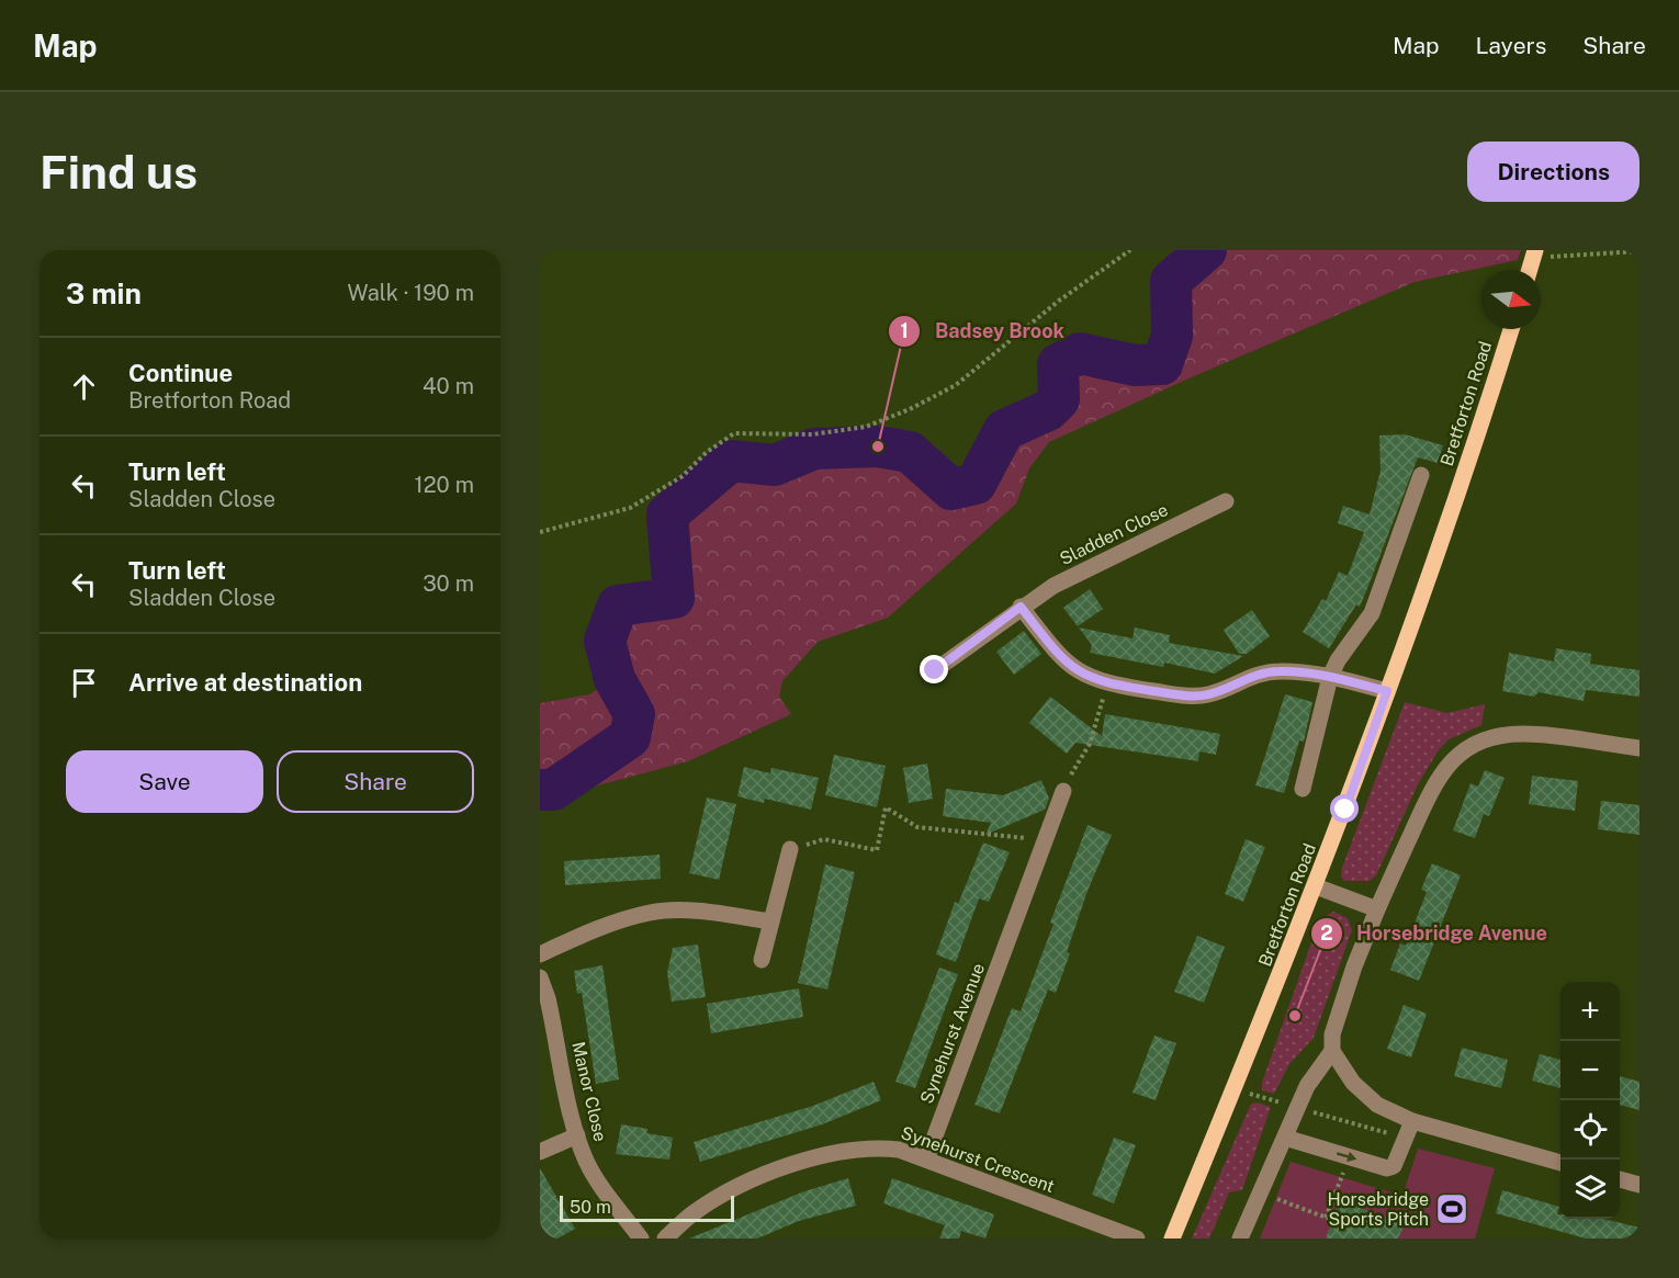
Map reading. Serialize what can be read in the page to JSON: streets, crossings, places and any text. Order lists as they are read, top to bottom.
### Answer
{
  "streets": {
    "main road": ["Bretforton Road"],
    "street": [
      "Sladden Close",
      "Synehurst Avenue",
      "Manor Close",
      "Synehurst Crescent"
    ]
  },
  "crossings": [
    ["Synehurst Avenue", "Synehurst Crescent"]
  ],
  "places": {
    "other": ["Badsey Brook", "Horsebridge Avenue"],
    "sports": ["Horsebridge Sports Pitch"]
  },
  "scale_bar": "50 m",
  "north": "right",
  "page": {
    "header": "Map",
    "nav": ["Map", "Layers", "Share"],
    "buttons": [
      "Directions",
      ["Save", "Share"]
    ],
    "title": "Find us",
    "heading": ["3 min", "Walk · 190 m"],
    "list": [
      ["Continue", "Bretforton Road", "40 m"],
      ["Turn left", "Sladden Close", "120 m"],
      ["Turn left", "Sladden Close", "30 m"],
      "Arrive at destination"
    ],
    "map_buttons": ["+", "−"],
    "scale": "50 m"
  }
}
